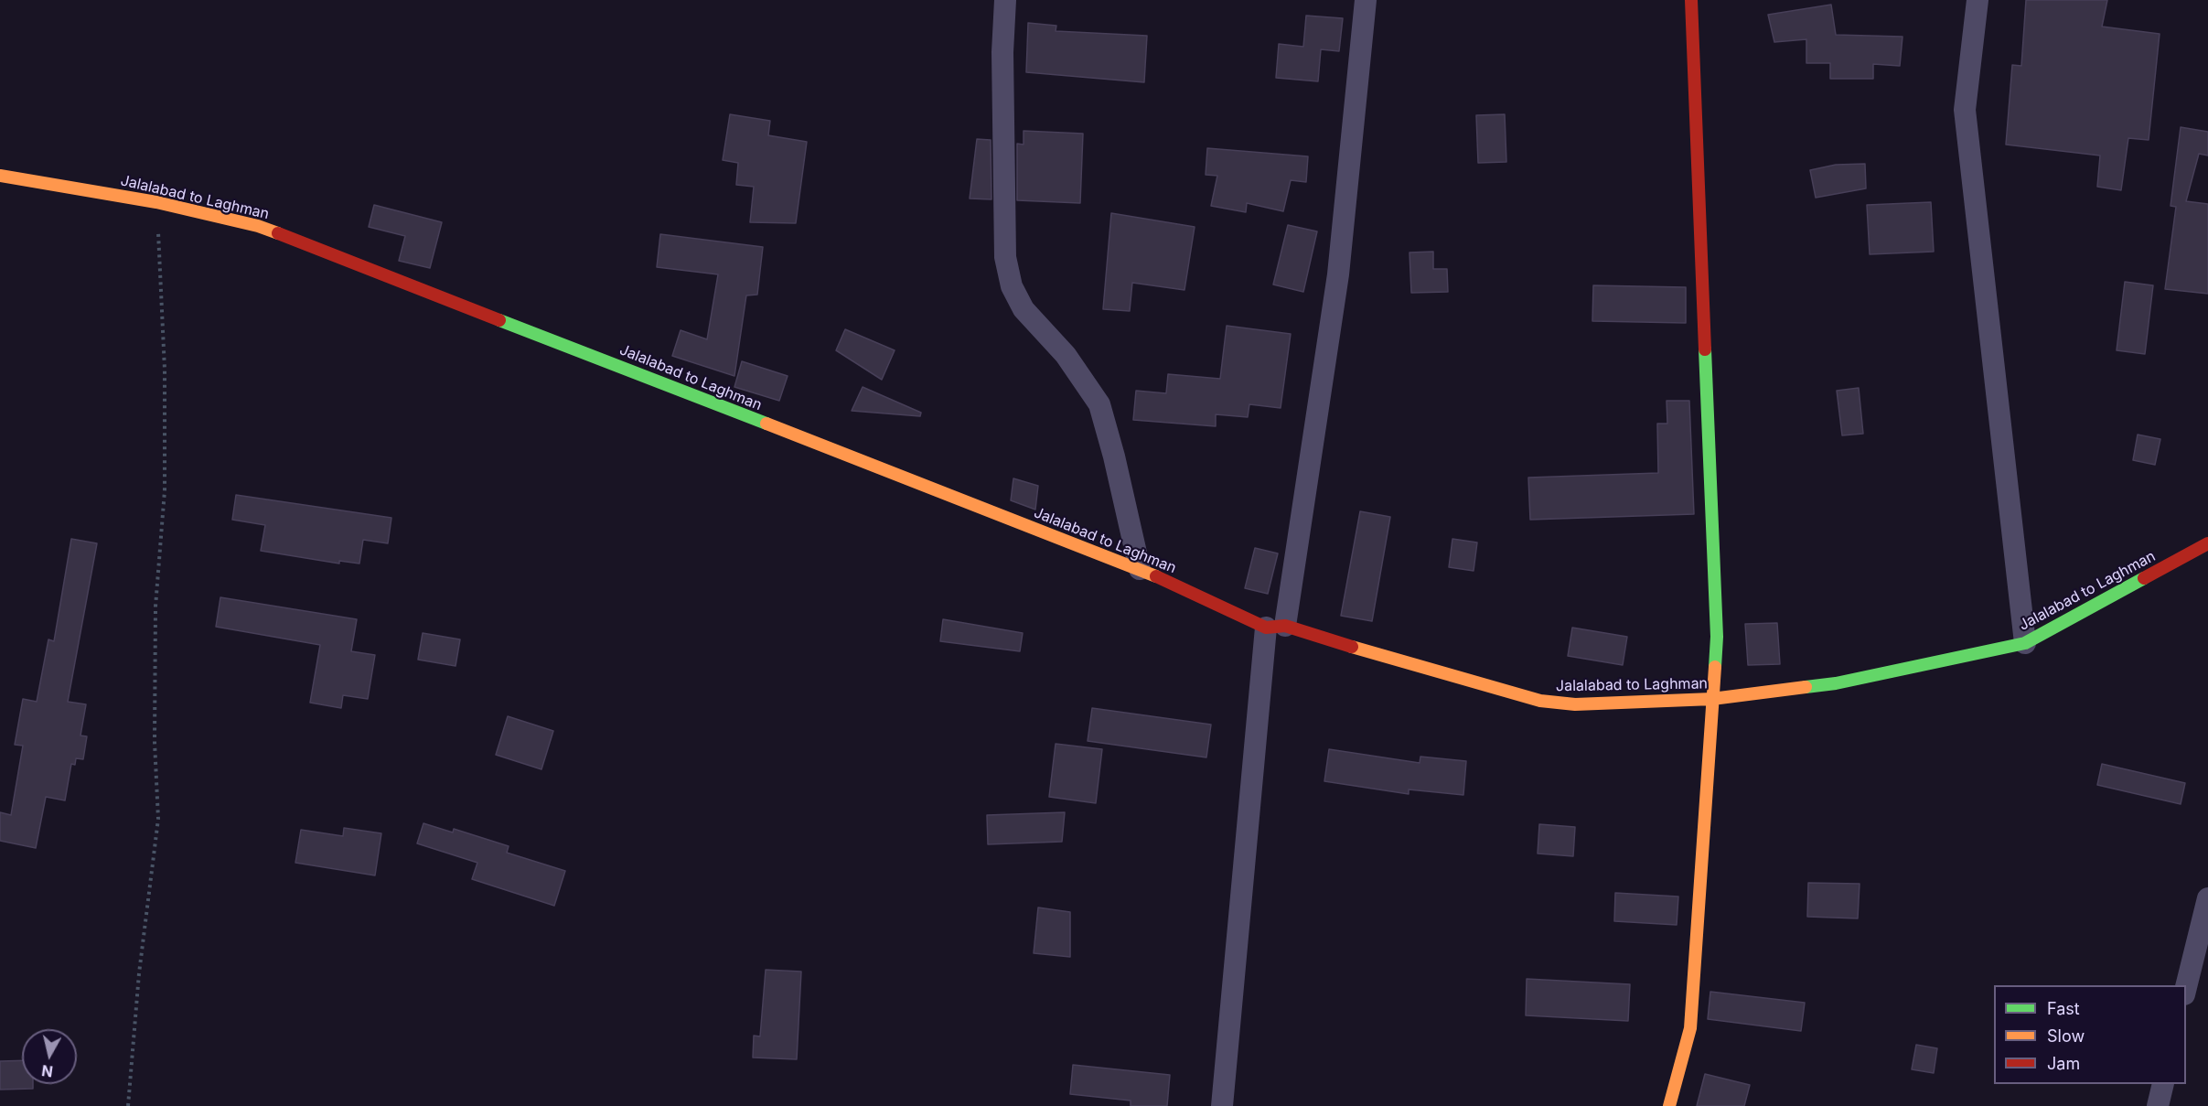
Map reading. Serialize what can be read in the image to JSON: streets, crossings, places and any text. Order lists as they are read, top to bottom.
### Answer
{
  "streets": {
    "street": ["Jalalabad to Laghman"]
  },
  "legend": ["Fast", "Slow", "Jam"],
  "north": "bottom"
}
